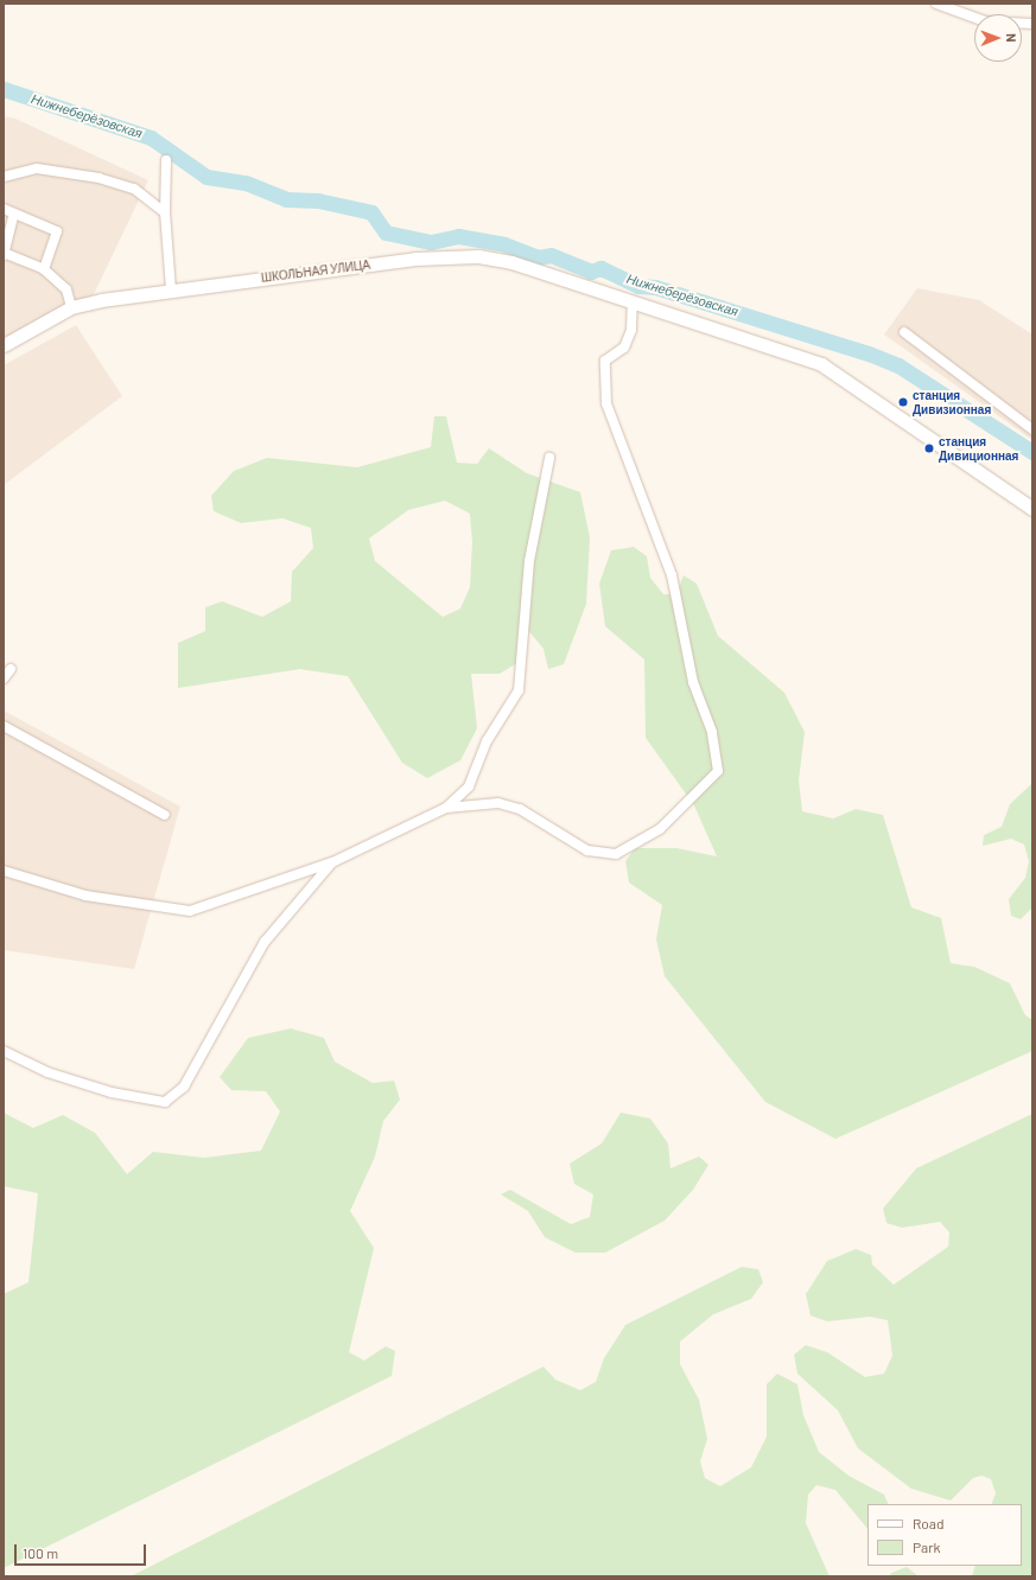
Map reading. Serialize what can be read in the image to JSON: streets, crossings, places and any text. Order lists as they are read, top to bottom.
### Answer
{
  "streets": {
    "street": ["ШКОЛЬНАЯ УЛИЦА"]
  },
  "water": ["Нижнеберёзовская"],
  "places": ["станция Дивизионная", "станция Дивиционная"],
  "legend": ["Road", "Park"],
  "scale_bar": "100 m",
  "north": "right"
}
